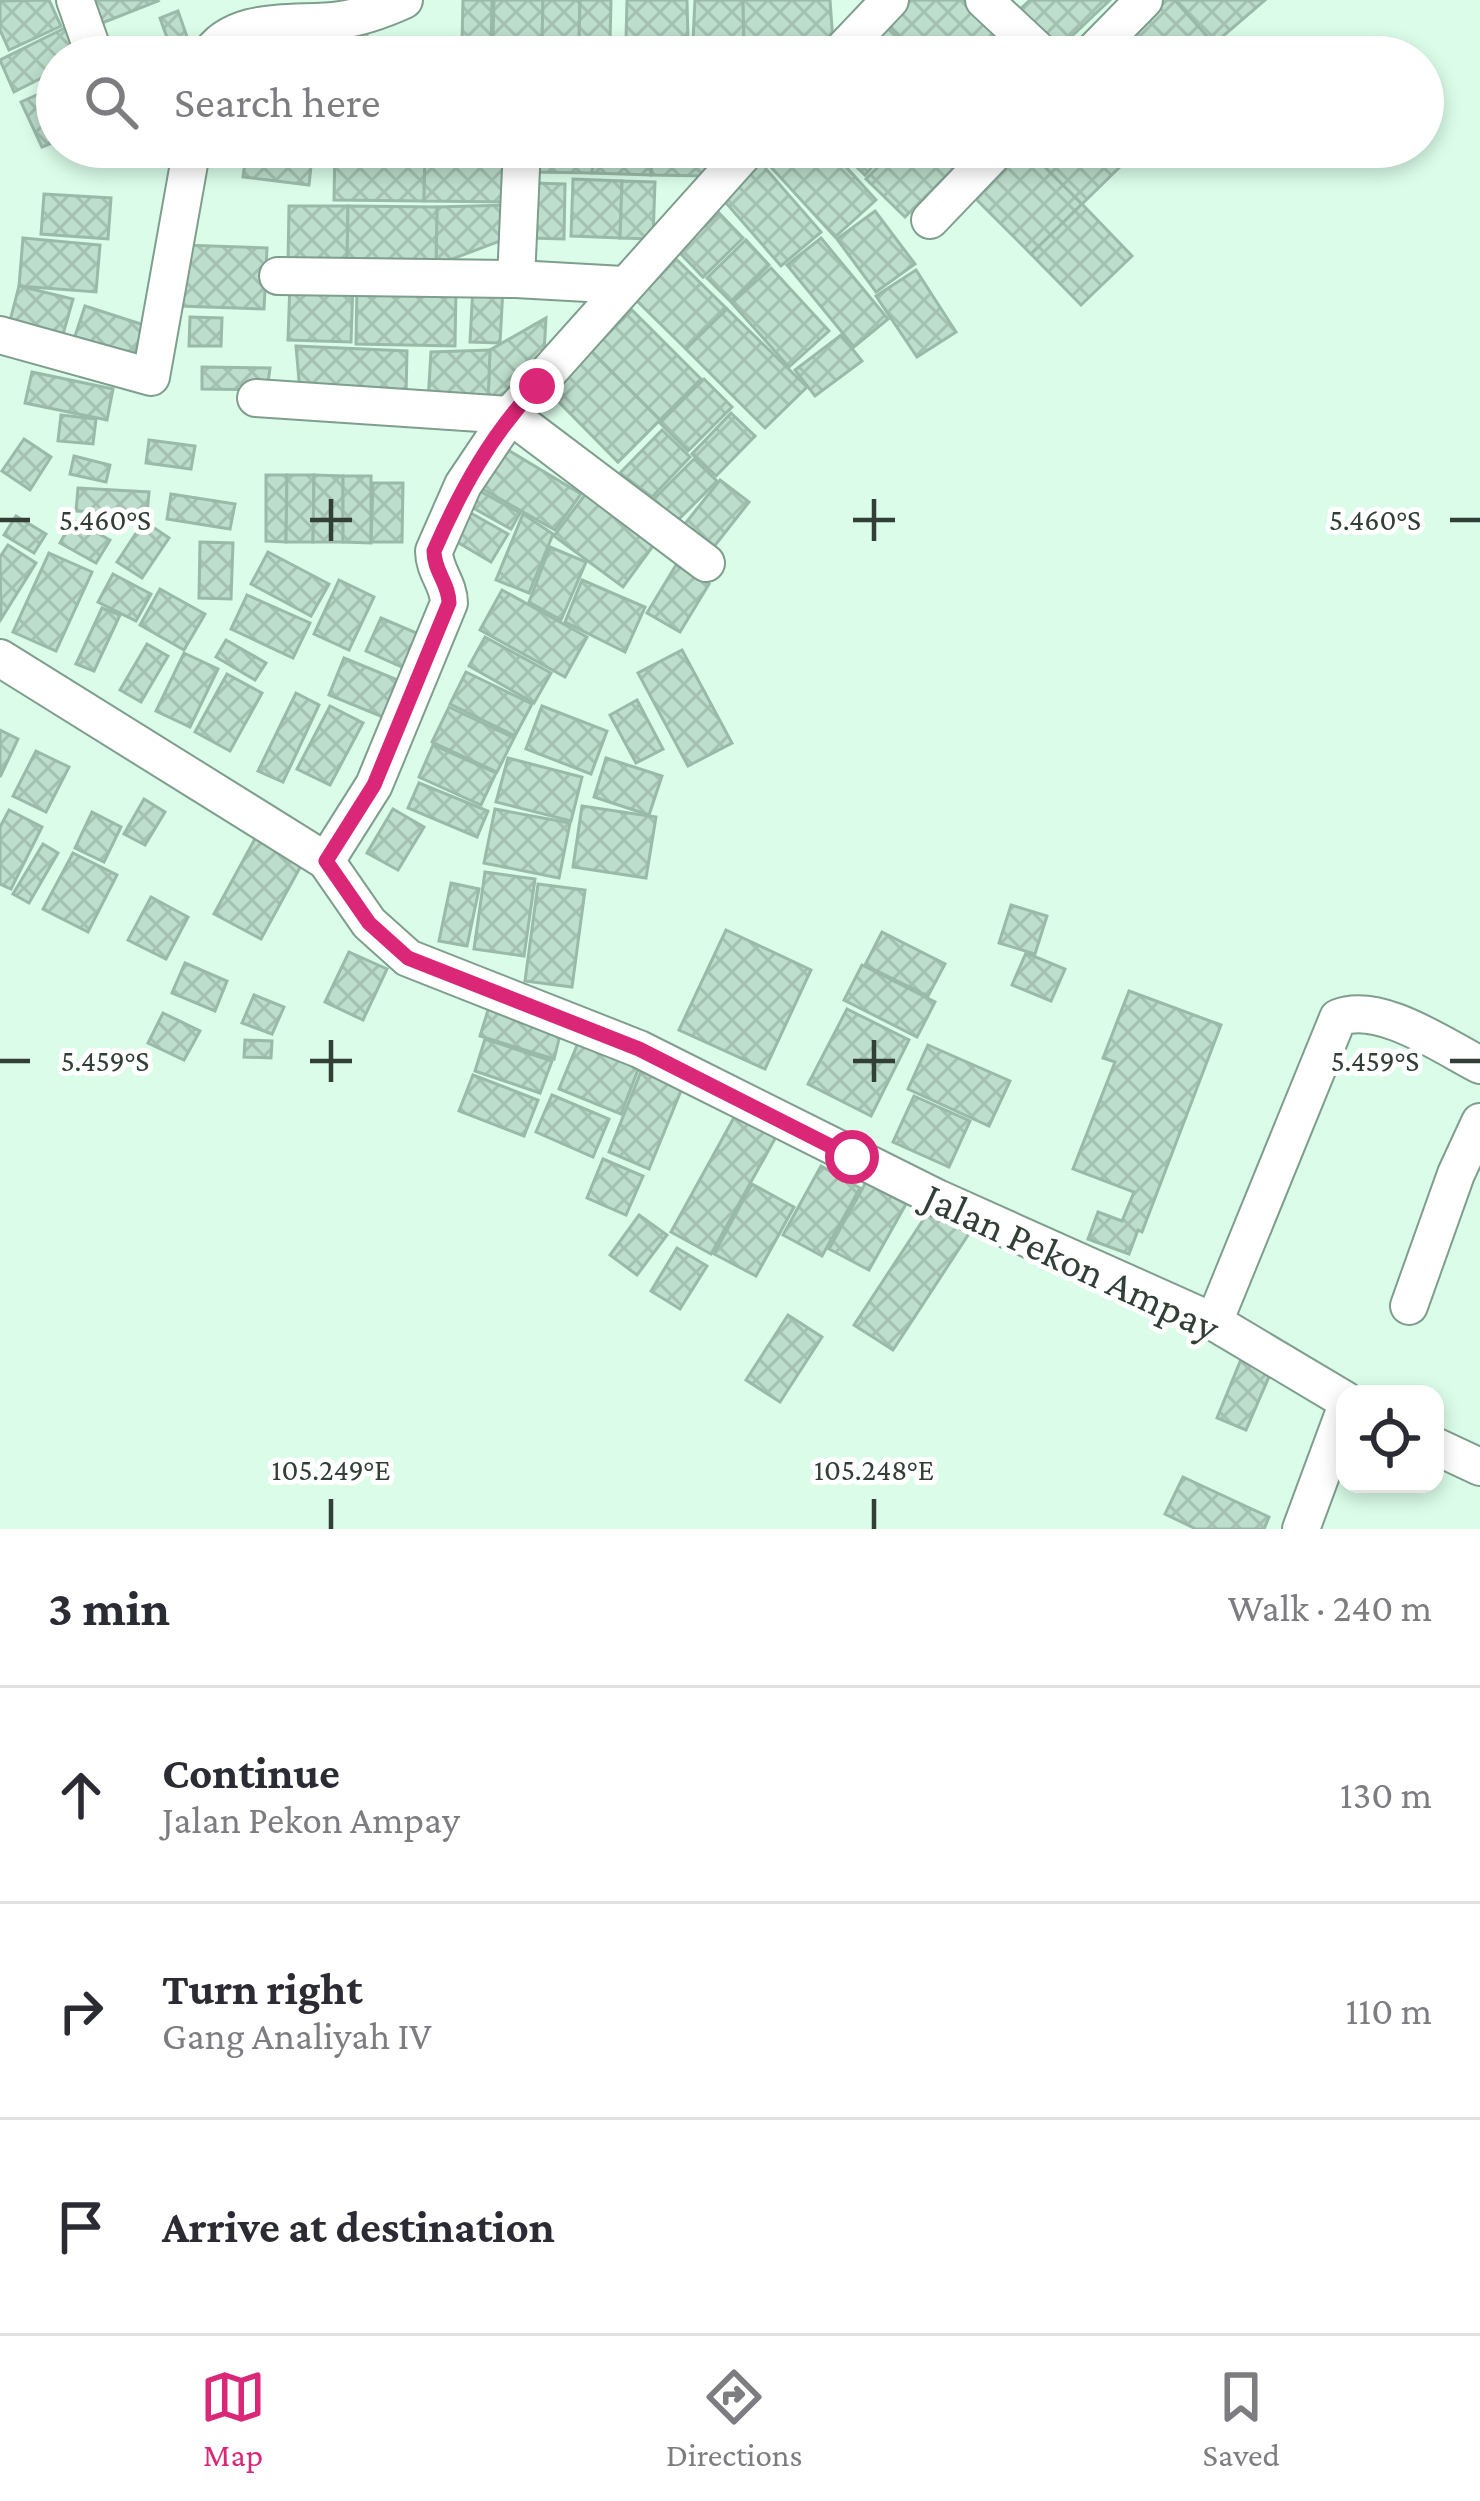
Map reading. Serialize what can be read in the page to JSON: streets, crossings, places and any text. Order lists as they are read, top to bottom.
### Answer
{
  "streets": {
    "street": ["Jalan Pekon Ampay"]
  },
  "page": {
    "search": "Search here",
    "heading": ["3 min", "Walk · 240 m"],
    "list": [
      ["Continue", "Jalan Pekon Ampay", "130 m"],
      ["Turn right", "Gang Analiyah IV", "110 m"],
      "Arrive at destination"
    ],
    "nav": ["Map", "Directions", "Saved"]
  },
  "coordinates": [
    "5.460°S",
    "5.459°S",
    "105.249°E",
    "105.248°E"
  ]
}
